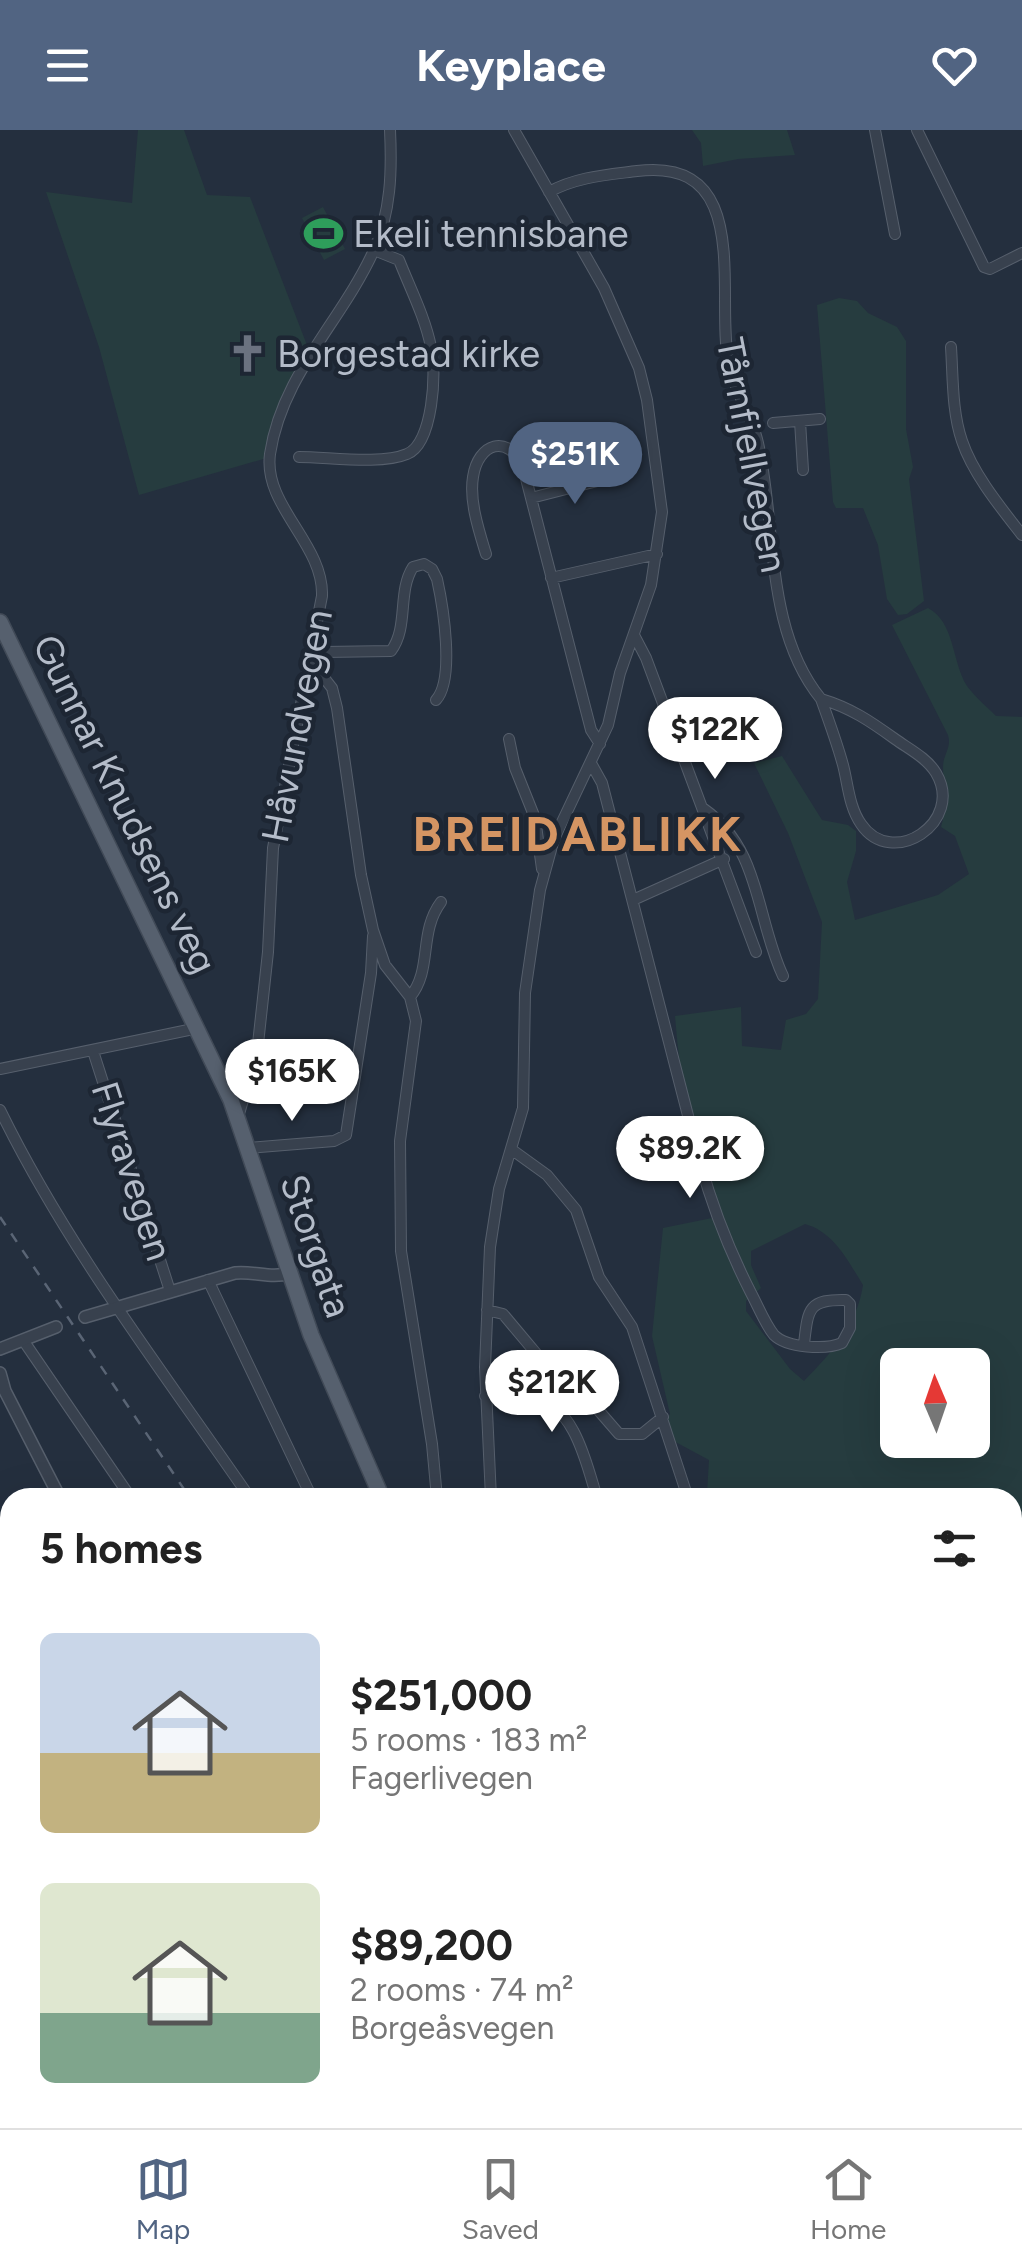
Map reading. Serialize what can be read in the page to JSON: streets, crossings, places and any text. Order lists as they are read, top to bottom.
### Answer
{
  "streets": {
    "main road": ["Gunnar Knudsens veg", "Storgata"],
    "street": ["Tårnfjellvegen", "Håvundvegen", "Flyravegen"]
  },
  "crossings": [
    ["Håvundvegen", "Storgata"],
    ["Gunnar Knudsens veg", "Storgata"]
  ],
  "districts": ["BREIDABLIKK"],
  "places": {
    "sports": ["Ekeli tennisbane"],
    "church": ["Borgestad kirke"]
  },
  "north": "top",
  "page": {
    "header": "Keyplace",
    "price": [
      "$251K",
      "$122K",
      "$165K",
      "$89.2K",
      "$212K"
    ],
    "heading": "5 homes",
    "list": [
      {
        "name": "$251,000",
        "note": "5 rooms · 183 m² · Fagerlivegen"
      },
      {
        "name": "$89,200",
        "note": "2 rooms · 74 m² · Borgeåsvegen"
      }
    ],
    "tabs": ["Map", "Saved", "Home"]
  }
}
